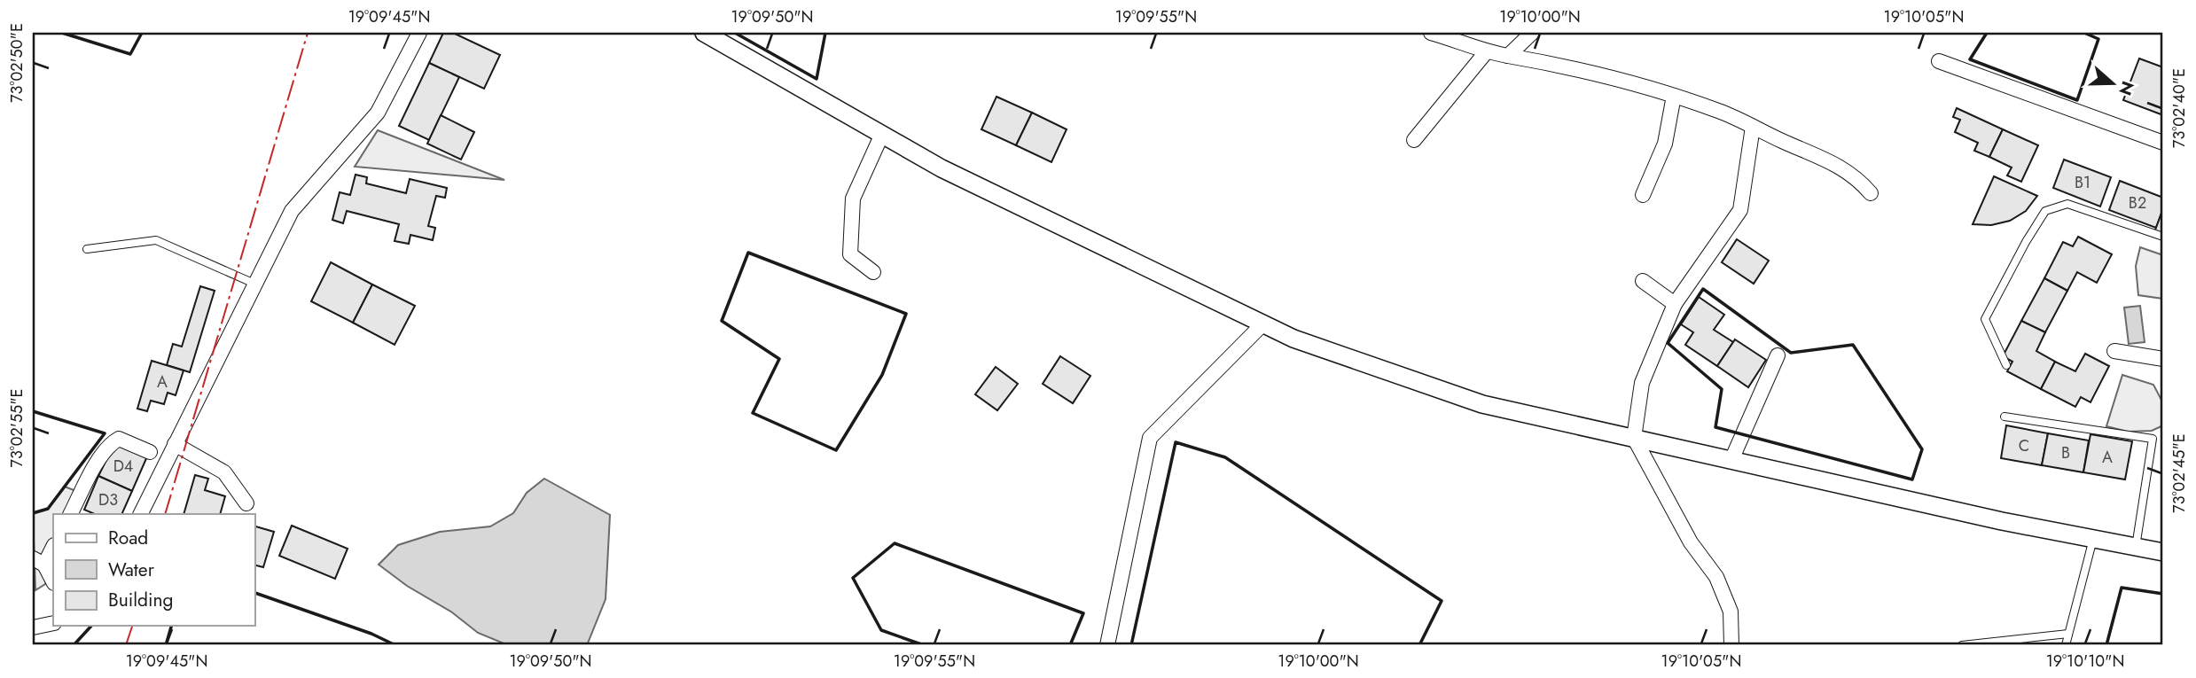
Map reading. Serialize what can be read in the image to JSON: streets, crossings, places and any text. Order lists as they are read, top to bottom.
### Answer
{
  "house_numbers": [
    "B1",
    "B2",
    "A",
    "C",
    "B",
    "A",
    "D4",
    "D3"
  ],
  "legend": ["Road", "Water", "Building"],
  "north": "right",
  "coordinates": [
    "19°09'45\"N",
    "19°09'50\"N",
    "19°09'55\"N",
    "19°10'00\"N",
    "19°10'05\"N",
    "73°02'50\"E",
    "73°02'40\"E",
    "73°02'55\"E",
    "73°02'45\"E",
    "19°10'10\"N"
  ]
}
